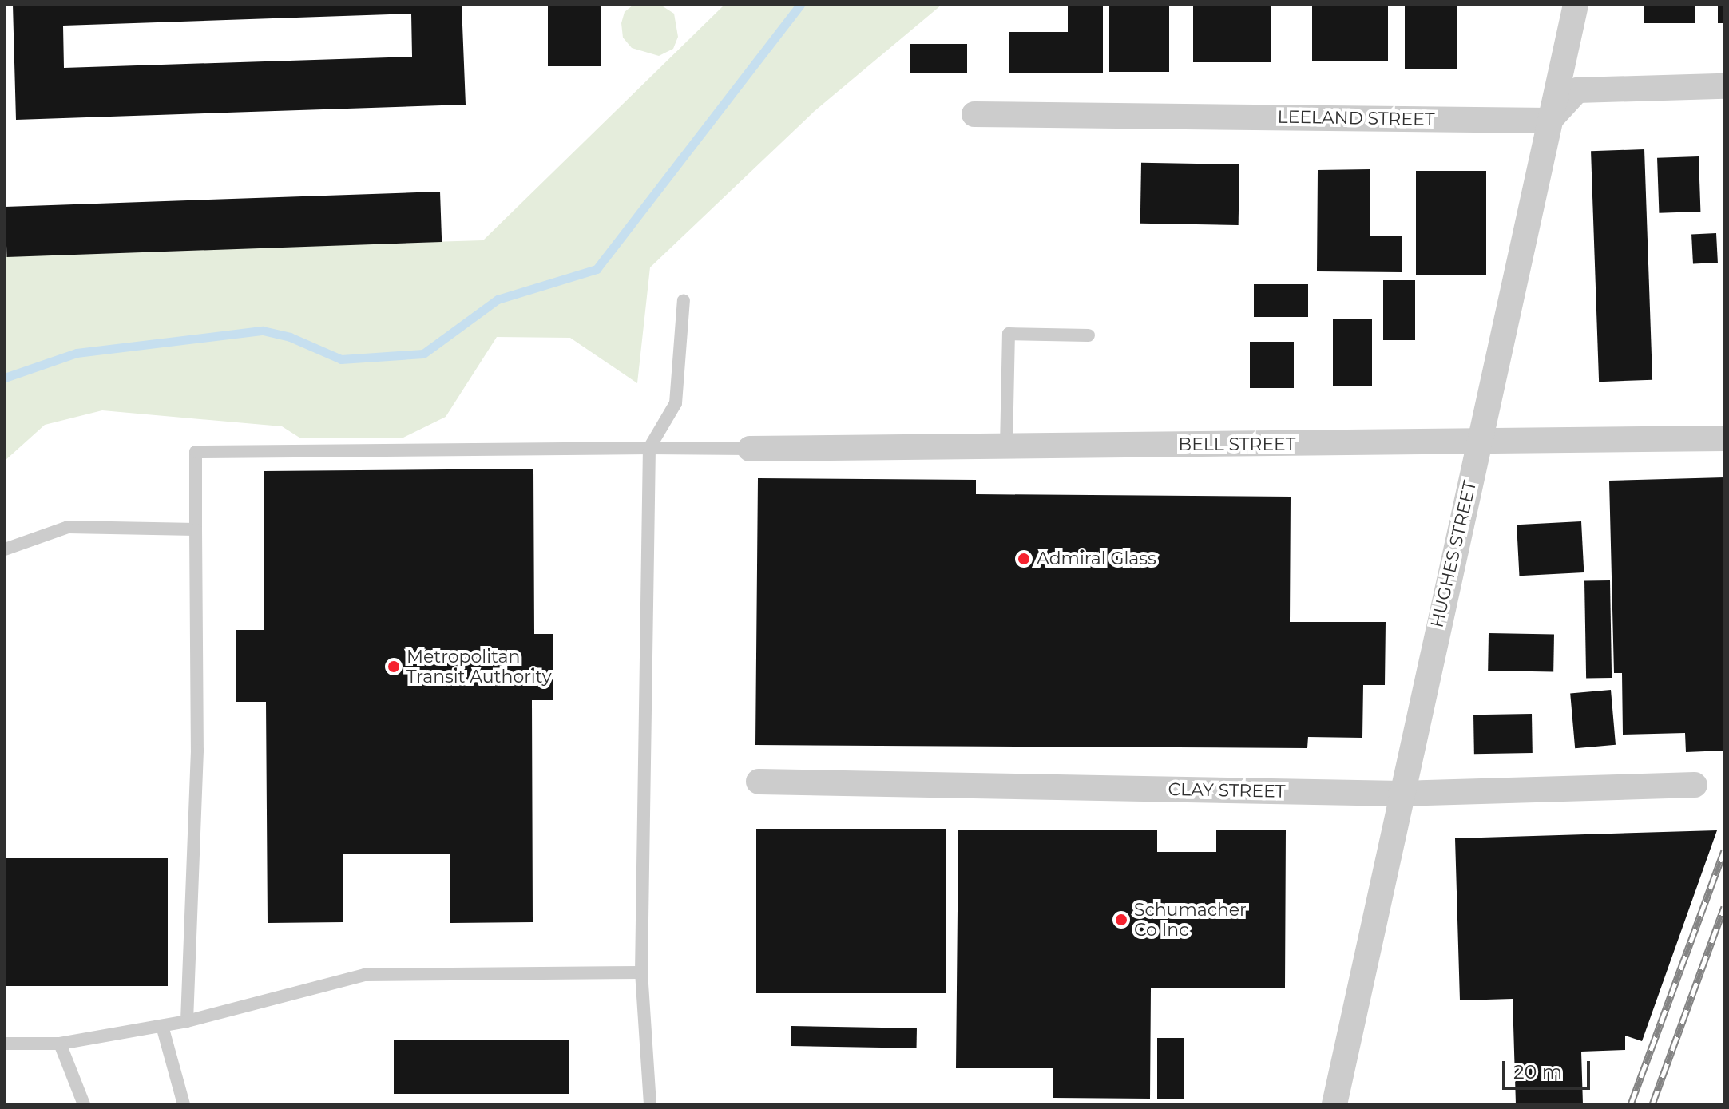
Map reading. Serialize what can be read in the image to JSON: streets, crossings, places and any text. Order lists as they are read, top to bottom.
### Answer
{
  "streets": {
    "street": [
      "LEELAND STREET",
      "BELL STREET",
      "HUGHES STREET",
      "CLAY STREET"
    ]
  },
  "crossings": [
    ["LEELAND STREET", "HUGHES STREET"],
    ["BELL STREET", "HUGHES STREET"],
    ["HUGHES STREET", "CLAY STREET"]
  ],
  "places": ["Admiral Glass", "Metropolitan Transit Authority", "Schumacher Co Inc"],
  "scale_bar": "20 m"
}
